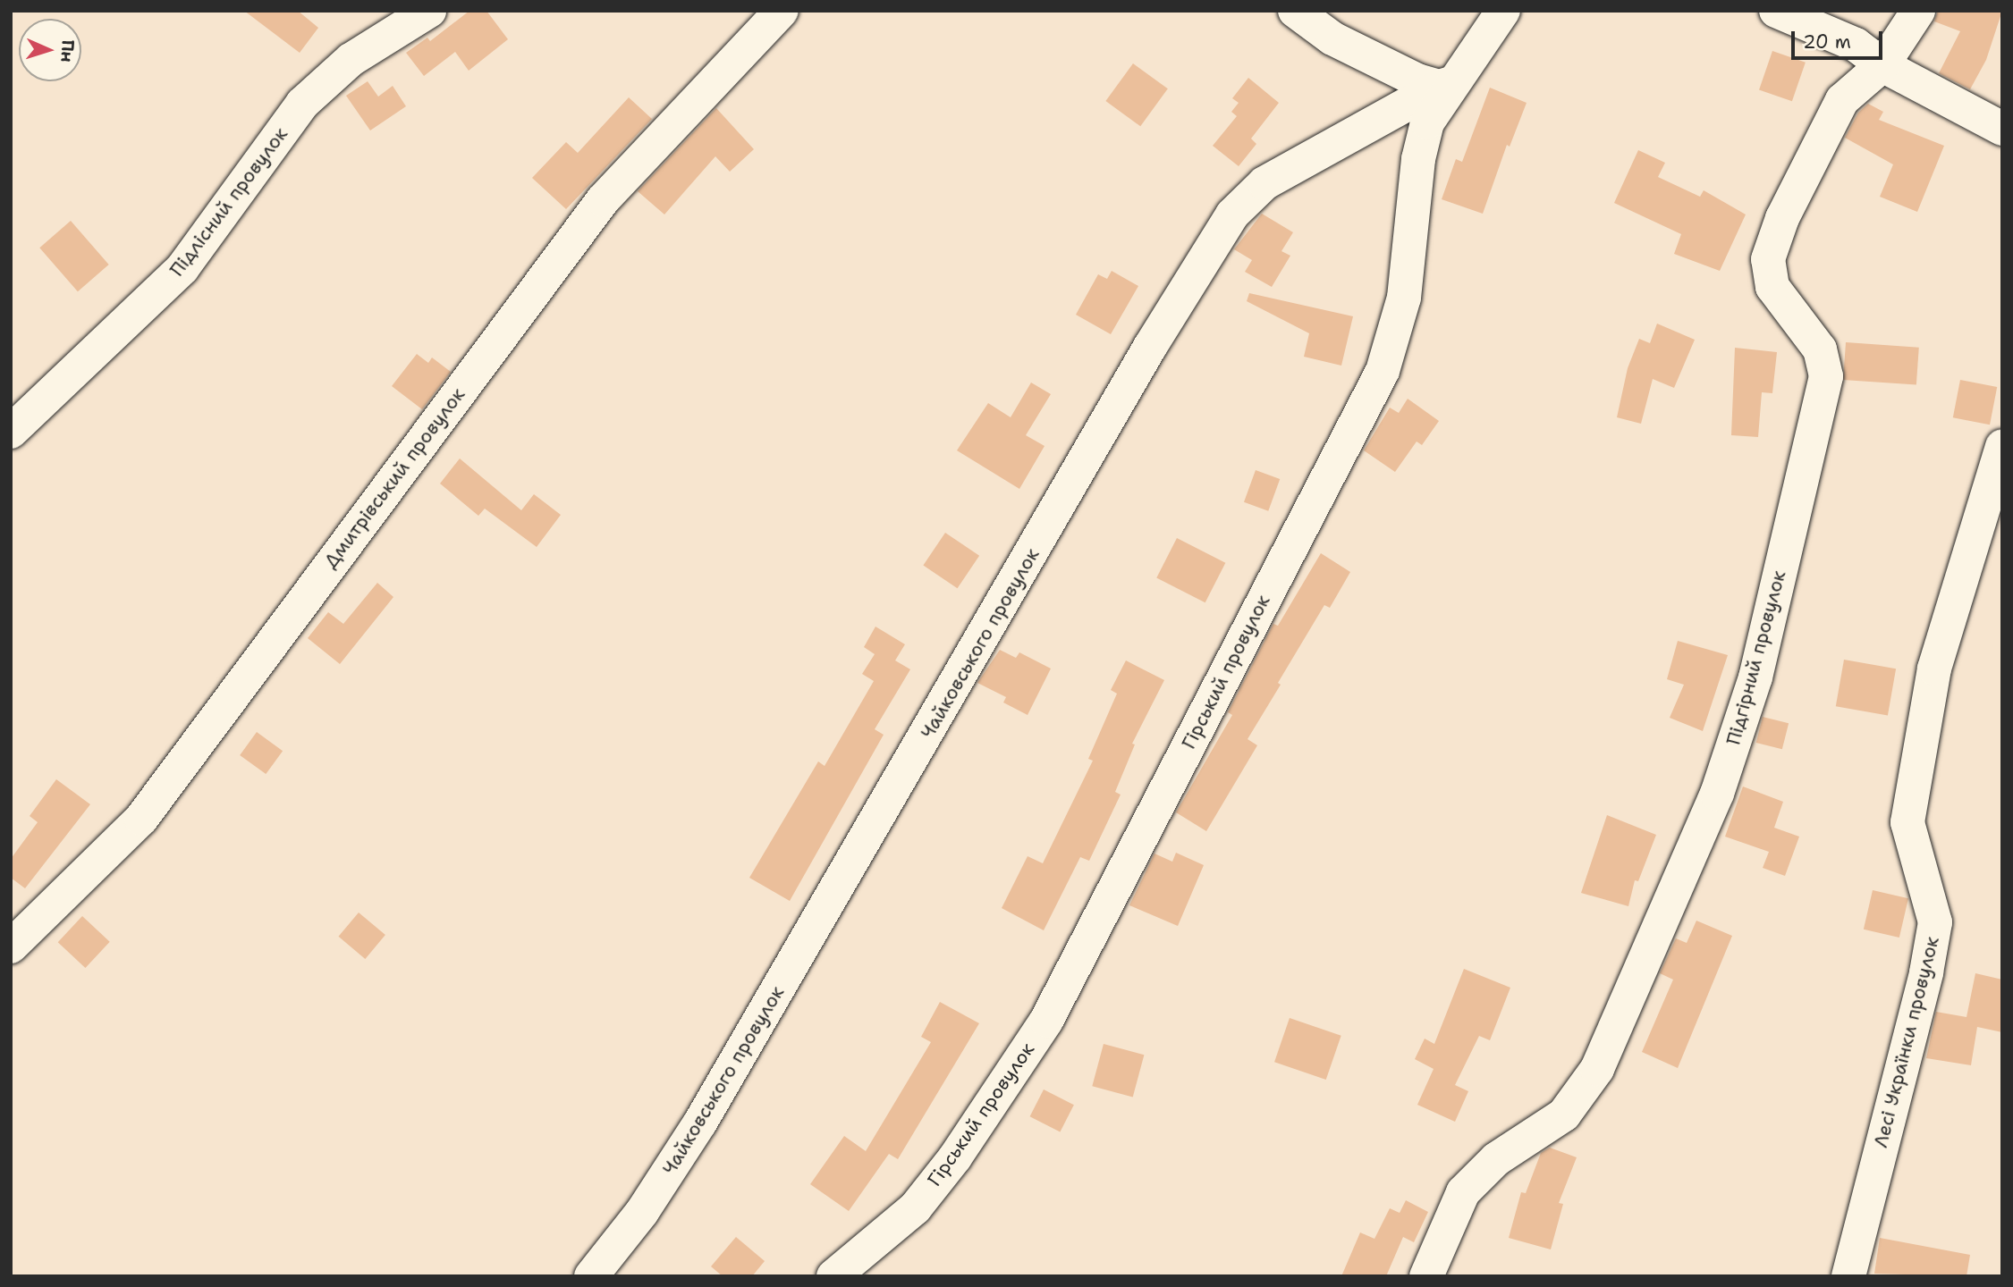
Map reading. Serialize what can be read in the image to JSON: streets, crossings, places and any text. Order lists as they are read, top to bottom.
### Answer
{
  "streets": {
    "street": [
      "Підлісний провулок",
      "Дмитрівський провулок",
      "Чайковського провулок",
      "Підгірний провулок",
      "Гірський провулок",
      "Лесі Українки провулок"
    ]
  },
  "crossings": [
    ["Чайковського провулок", "Гірський провулок"]
  ],
  "scale_bar": "20 m",
  "north": "right"
}
